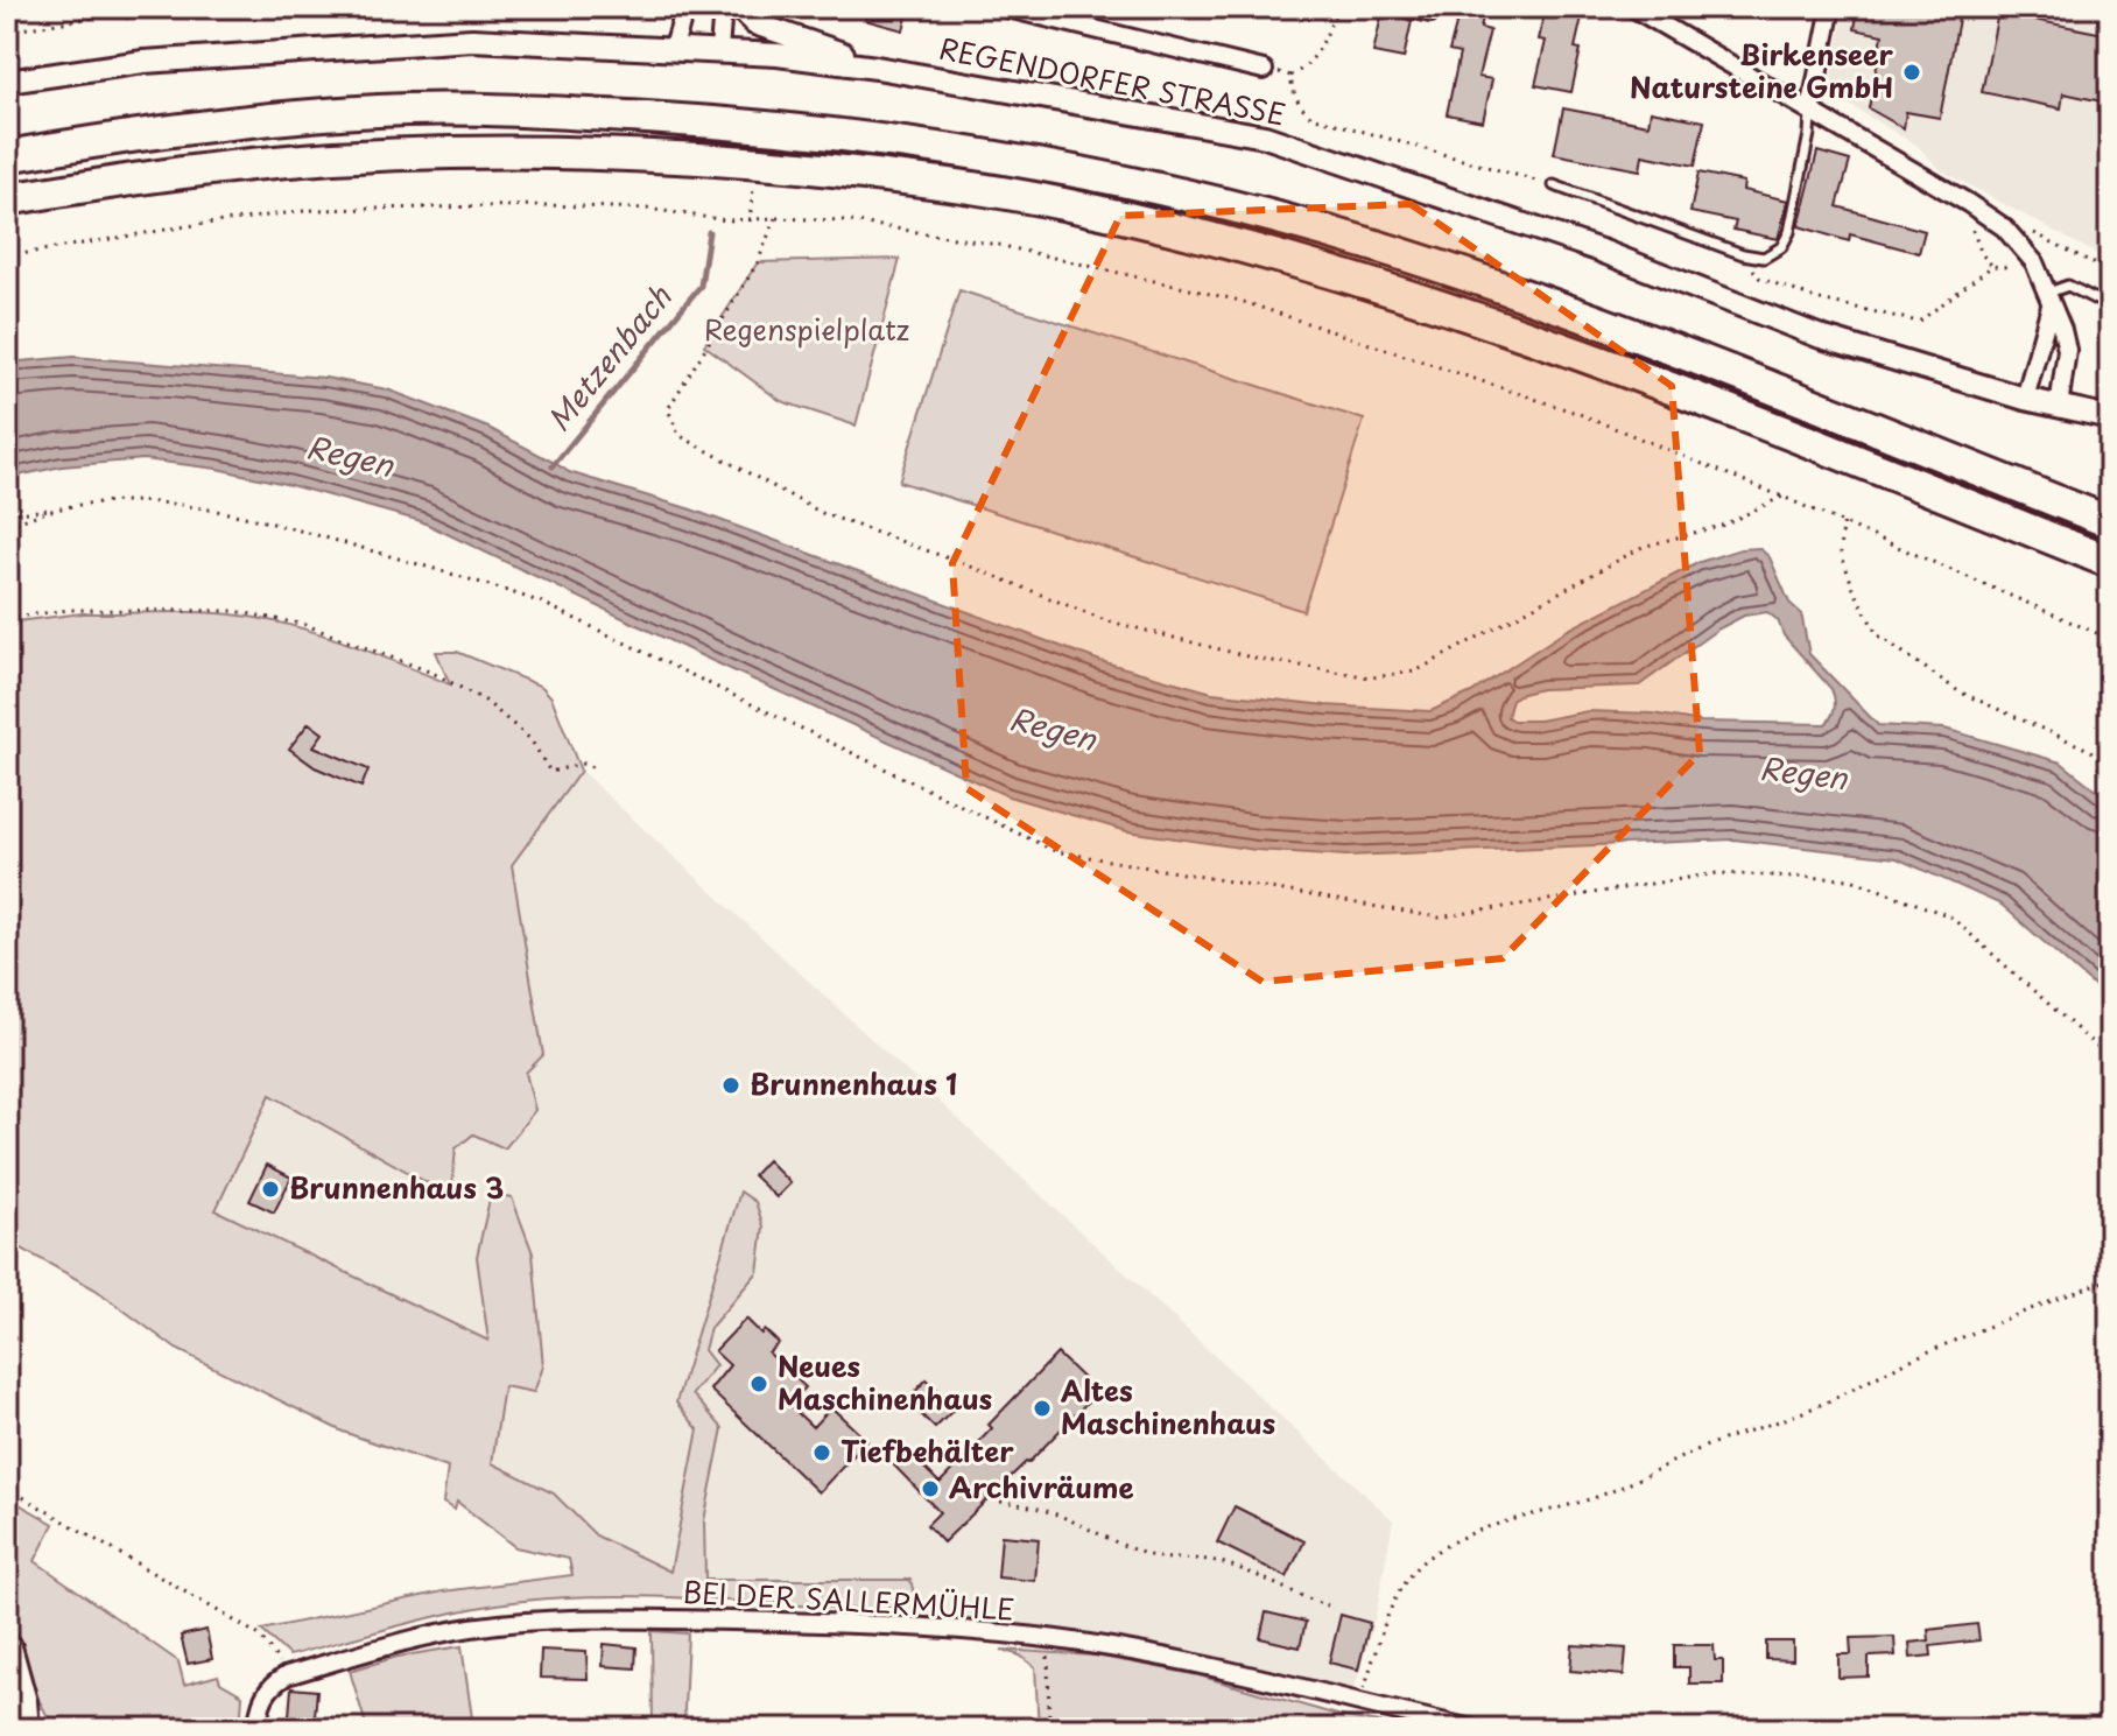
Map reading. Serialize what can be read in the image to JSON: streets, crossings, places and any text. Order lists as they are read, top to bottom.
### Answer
{
  "streets": {
    "street": ["REGENDORFER STRASSE", "BEI DER SALLERMÜHLE"]
  },
  "water": ["Metzenbach", "Regen"],
  "parks": ["Regenspielplatz"],
  "places": [
    "Birkenseer Natursteine GmbH",
    "Brunnenhaus 1",
    "Brunnenhaus 3",
    "Neues Maschinenhaus",
    "Altes Maschinenhaus",
    "Tiefbehälter",
    "Archivräume"
  ]
}
